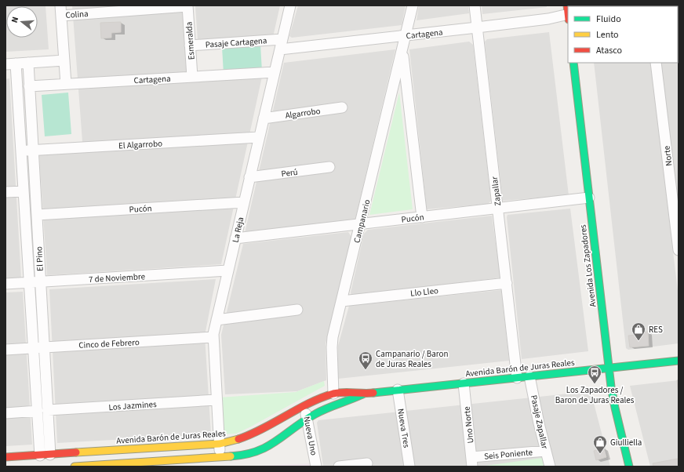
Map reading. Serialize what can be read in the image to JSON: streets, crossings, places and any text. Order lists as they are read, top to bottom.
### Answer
{
  "streets": {
    "street": [
      "Colina",
      "Cartagena",
      "Esmeralda",
      "Pasaje Cartagena",
      "Algarrobo",
      "El Algarrobo",
      "Norte",
      "Perú",
      "Zapallar",
      "Pucón",
      "Campanario",
      "La Reja",
      "El Pino",
      "Avenida Los Zapadores",
      "7 de Noviembre",
      "Llo Lleo",
      "Cinco de Febrero",
      "Avenida Barón de Juras Reales",
      "Los Jazmines",
      "Pasaje Zapallar",
      "Uno Norte",
      "Nueva Tres",
      "Nueva Uno",
      "Seis Poniente"
    ]
  },
  "crossings": [
    ["Colina", "Esmeralda"],
    ["Cartagena", "Esmeralda"],
    ["Cartagena", "Zapallar"],
    ["Cartagena", "Campanario"],
    ["Cartagena", "La Reja"],
    ["Cartagena", "El Pino"],
    ["Esmeralda", "Pasaje Cartagena"],
    ["Pasaje Cartagena", "La Reja"],
    ["Algarrobo", "La Reja"],
    ["El Algarrobo", "La Reja"],
    ["El Algarrobo", "El Pino"],
    ["Perú", "La Reja"],
    ["Zapallar", "Pucón"],
    ["Zapallar", "Llo Lleo"],
    ["Zapallar", "Avenida Barón de Juras Reales"],
    ["Pucón", "Campanario"],
    ["Pucón", "La Reja"],
    ["Pucón", "El Pino"],
    ["Pucón", "Avenida Los Zapadores"],
    ["Campanario", "Llo Lleo"],
    ["Campanario", "Avenida Barón de Juras Reales"],
    ["La Reja", "7 de Noviembre"],
    ["La Reja", "Cinco de Febrero"],
    ["La Reja", "Avenida Barón de Juras Reales"],
    ["La Reja", "Los Jazmines"],
    ["El Pino", "7 de Noviembre"],
    ["El Pino", "Cinco de Febrero"],
    ["El Pino", "Avenida Barón de Juras Reales"],
    ["El Pino", "Los Jazmines"],
    ["Avenida Los Zapadores", "Avenida Barón de Juras Reales"],
    ["Avenida Barón de Juras Reales", "Pasaje Zapallar"],
    ["Avenida Barón de Juras Reales", "Uno Norte"],
    ["Avenida Barón de Juras Reales", "Nueva Tres"],
    ["Avenida Barón de Juras Reales", "Nueva Uno"],
    ["Pasaje Zapallar", "Seis Poniente"],
    ["Uno Norte", "Seis Poniente"]
  ],
  "places": {
    "shop": ["RES", "Giulliella"],
    "bus stop": ["Campanario / Baron de Juras Reales", "Los Zapadores / Baron de Juras Reales"]
  },
  "legend": ["Fluido", "Lento", "Atasco"],
  "north": "left"
}
